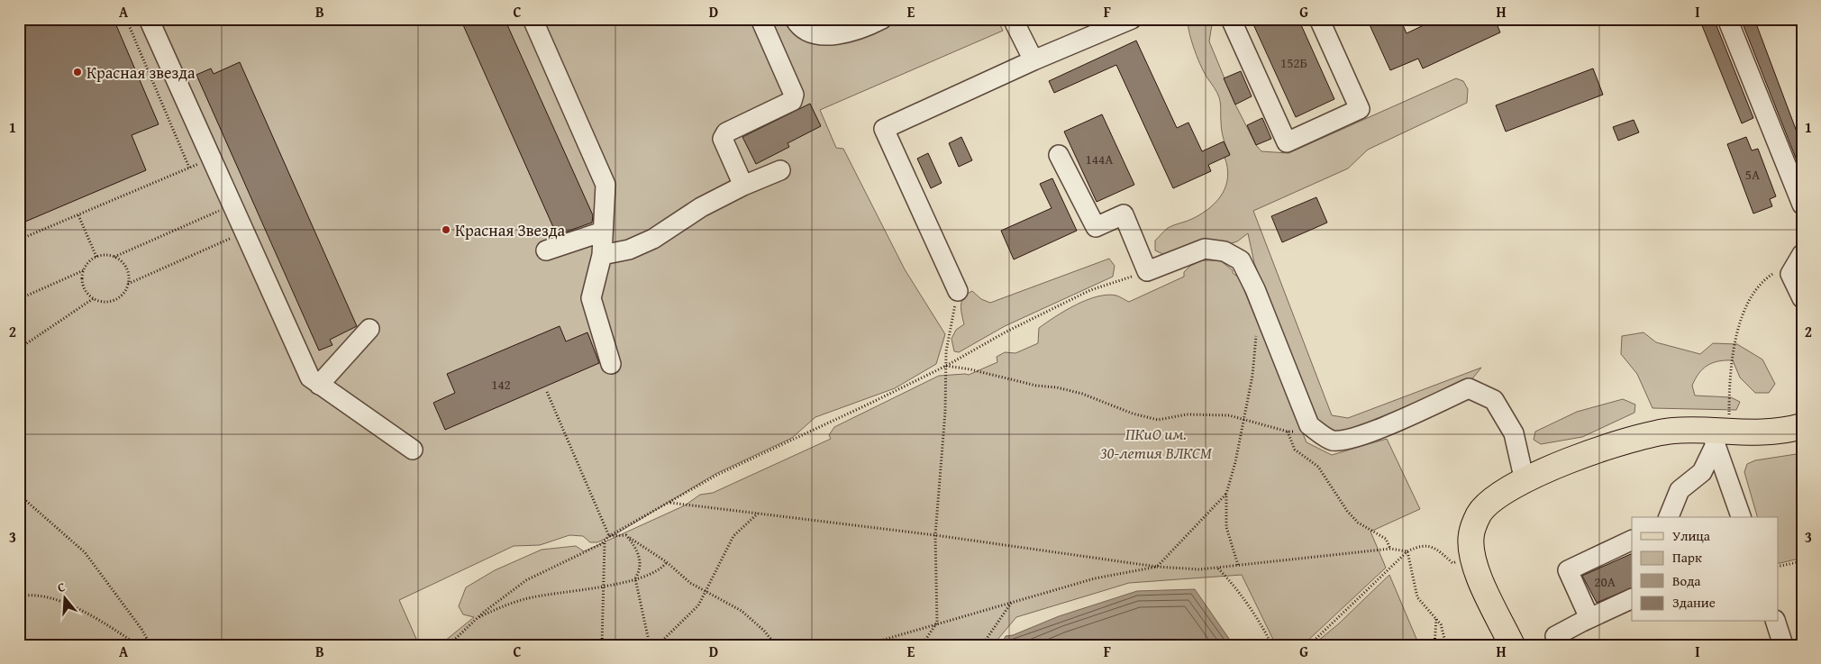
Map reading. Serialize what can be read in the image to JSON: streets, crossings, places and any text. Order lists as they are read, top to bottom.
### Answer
{
  "parks": ["ПКиО им. 30-летия ВЛКСМ"],
  "places": ["Красная звезда", "Красная Звезда"],
  "house_numbers": [
    "152Б",
    "144А",
    "5А",
    "142",
    "20А"
  ],
  "legend": [
    "Улица",
    "Парк",
    "Вода",
    "Здание"
  ],
  "north": "top",
  "grid": {
    "columns": [
      "A",
      "B",
      "C",
      "D",
      "E",
      "F",
      "G",
      "H",
      "I"
    ],
    "rows": ["1", "2", "3"]
  }
}
